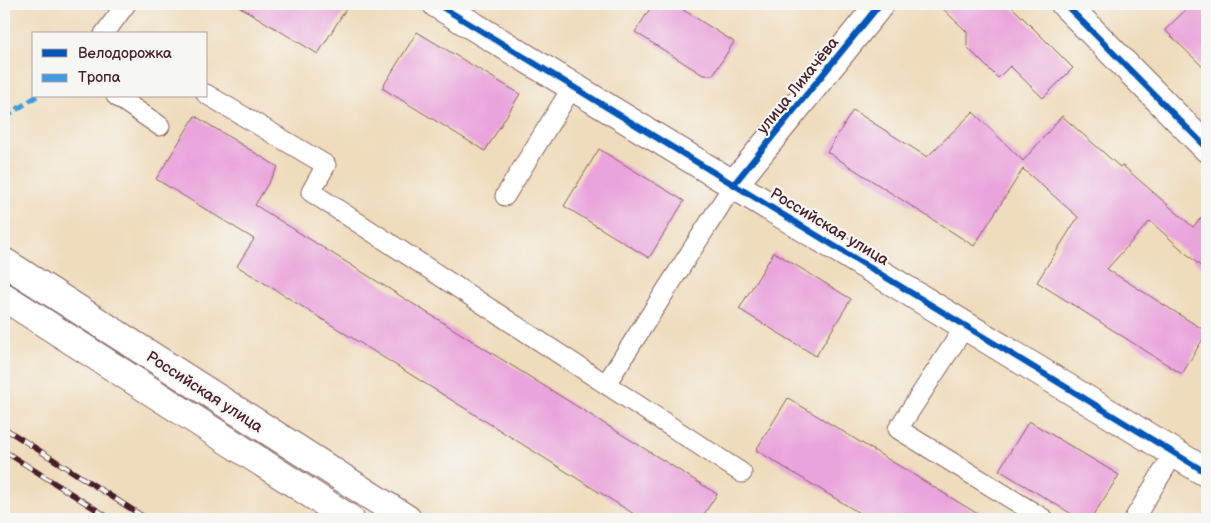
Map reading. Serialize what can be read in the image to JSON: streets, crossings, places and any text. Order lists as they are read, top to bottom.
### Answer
{
  "streets": {
    "street": ["улица Лихачёва", "Российская улица"]
  },
  "crossings": [
    ["улица Лихачёва", "Российская улица"]
  ],
  "legend": ["Велодорожка", "Тропа"]
}
